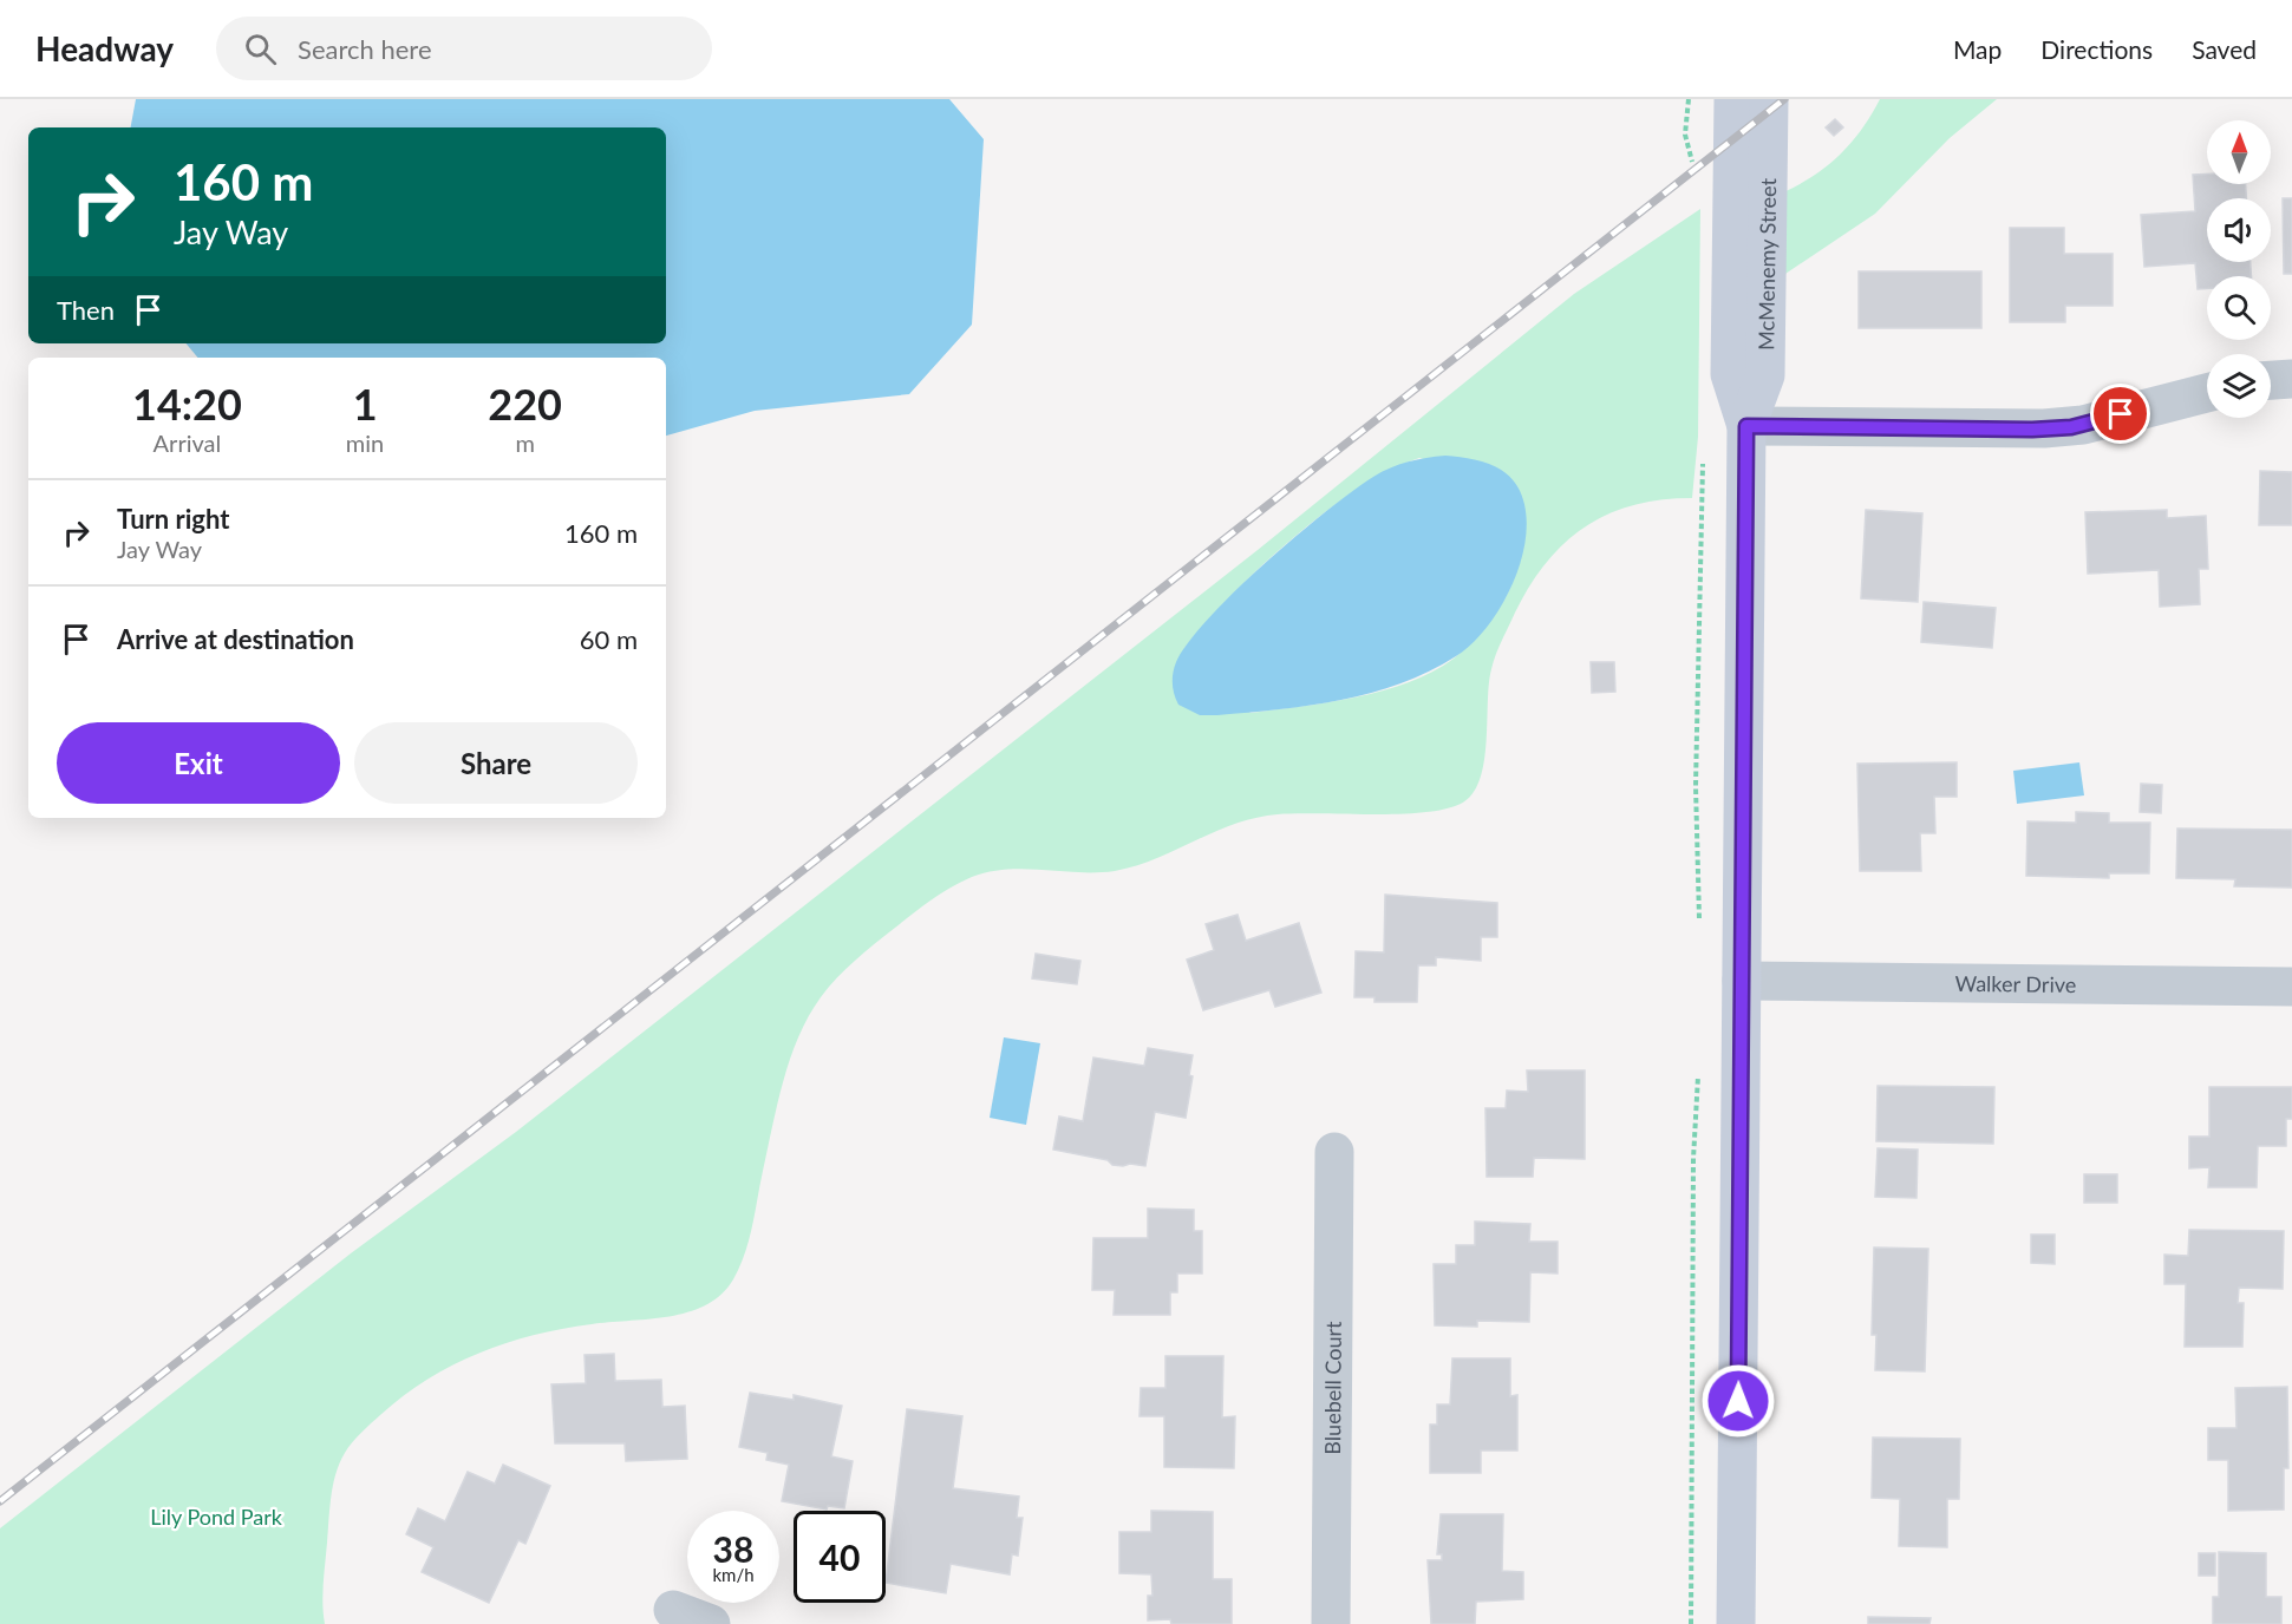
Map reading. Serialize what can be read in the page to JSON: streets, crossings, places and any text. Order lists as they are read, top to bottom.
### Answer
{
  "streets": {
    "street": ["McMenemy Street", "Walker Drive", "Bluebell Court"]
  },
  "crossings": [
    ["McMenemy Street", "Walker Drive"]
  ],
  "parks": ["Lily Pond Park"],
  "north": "top",
  "page": {
    "header": "Headway",
    "search": "Search here",
    "nav": ["Map", "Directions", "Saved"],
    "turn": ["160 m", "Jay Way"],
    "then": "Then",
    "eta": [
      "14:20",
      "Arrival",
      "1",
      "min",
      "220",
      "m"
    ],
    "list": [
      {
        "name": "Turn right",
        "note": "Jay Way",
        "value": "160 m"
      },
      {
        "name": "Arrive at destination",
        "value": "60 m"
      }
    ],
    "buttons": ["Exit", "Share"],
    "speed": "38 km/h",
    "limit": "40"
  }
}
